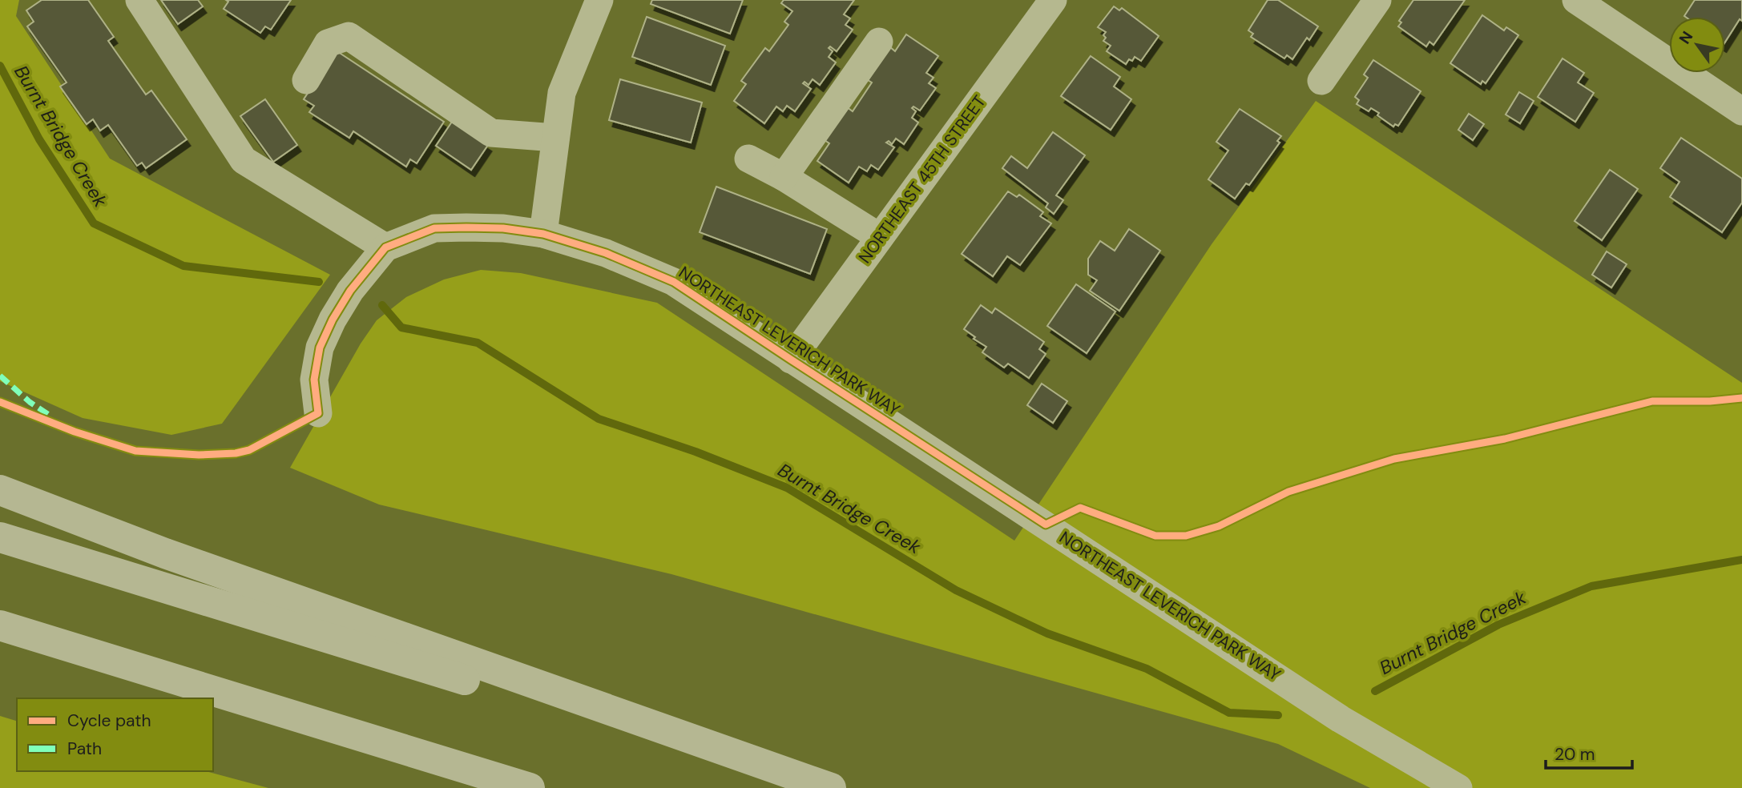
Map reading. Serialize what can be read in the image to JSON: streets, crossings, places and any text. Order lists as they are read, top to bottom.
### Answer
{
  "streets": {
    "street": ["NORTHEAST 45TH STREET", "NORTHEAST LEVERICH PARK WAY"]
  },
  "crossings": [
    ["NORTHEAST 45TH STREET", "NORTHEAST LEVERICH PARK WAY"]
  ],
  "water": ["Burnt Bridge Creek"],
  "legend": ["Cycle path", "Path"],
  "scale_bar": "20 m",
  "north": "top left"
}
